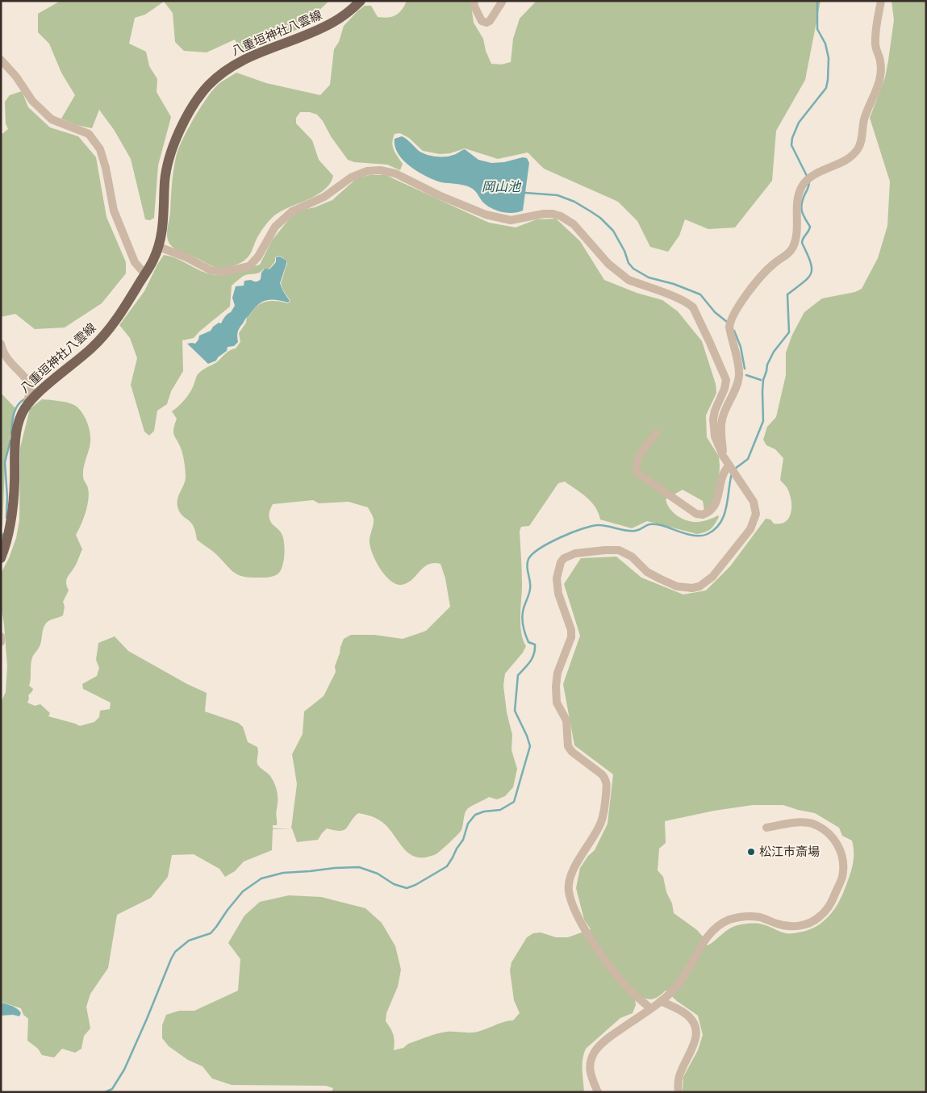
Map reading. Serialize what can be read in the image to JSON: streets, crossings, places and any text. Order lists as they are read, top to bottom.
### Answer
{
  "streets": {
    "main road": ["八重垣神社八雲線"]
  },
  "water": ["岡山池"],
  "places": ["松江市斎場"]
}
